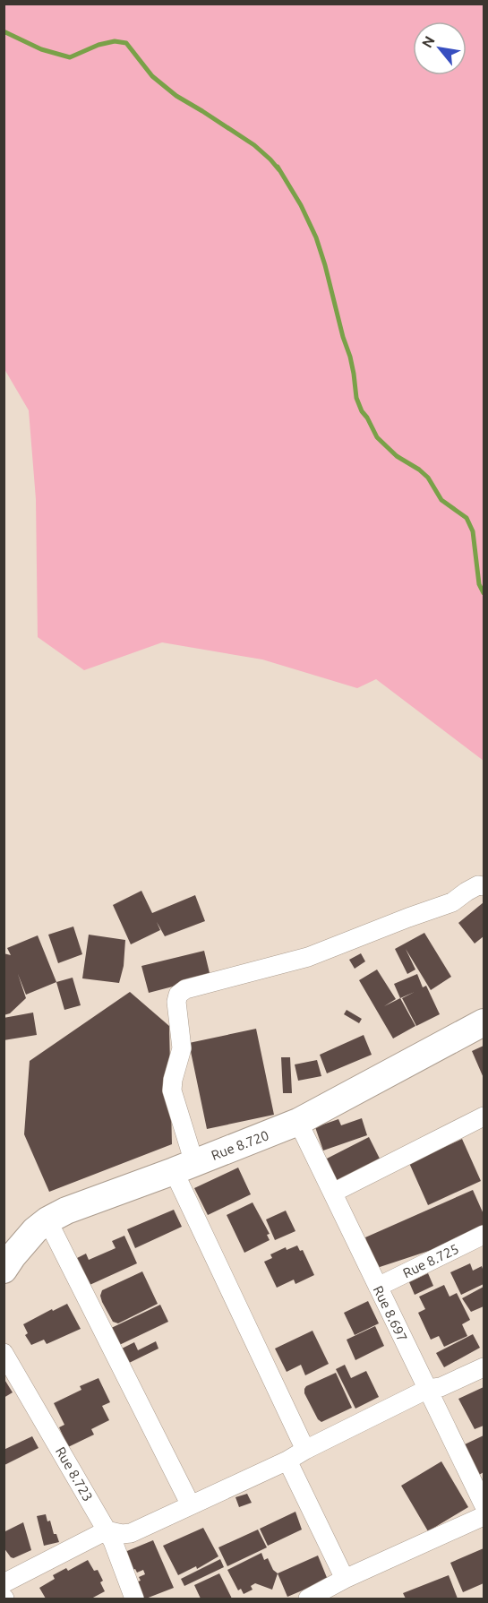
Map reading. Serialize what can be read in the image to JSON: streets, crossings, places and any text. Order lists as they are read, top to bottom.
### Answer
{
  "streets": {
    "main road": ["Rue 8.720"],
    "street": ["Rue 8.725", "Rue 8.697", "Rue 8.723"]
  },
  "crossings": [
    ["Rue 8.720", "Rue 8.697"],
    ["Rue 8.725", "Rue 8.697"]
  ],
  "north": "top left"
}
